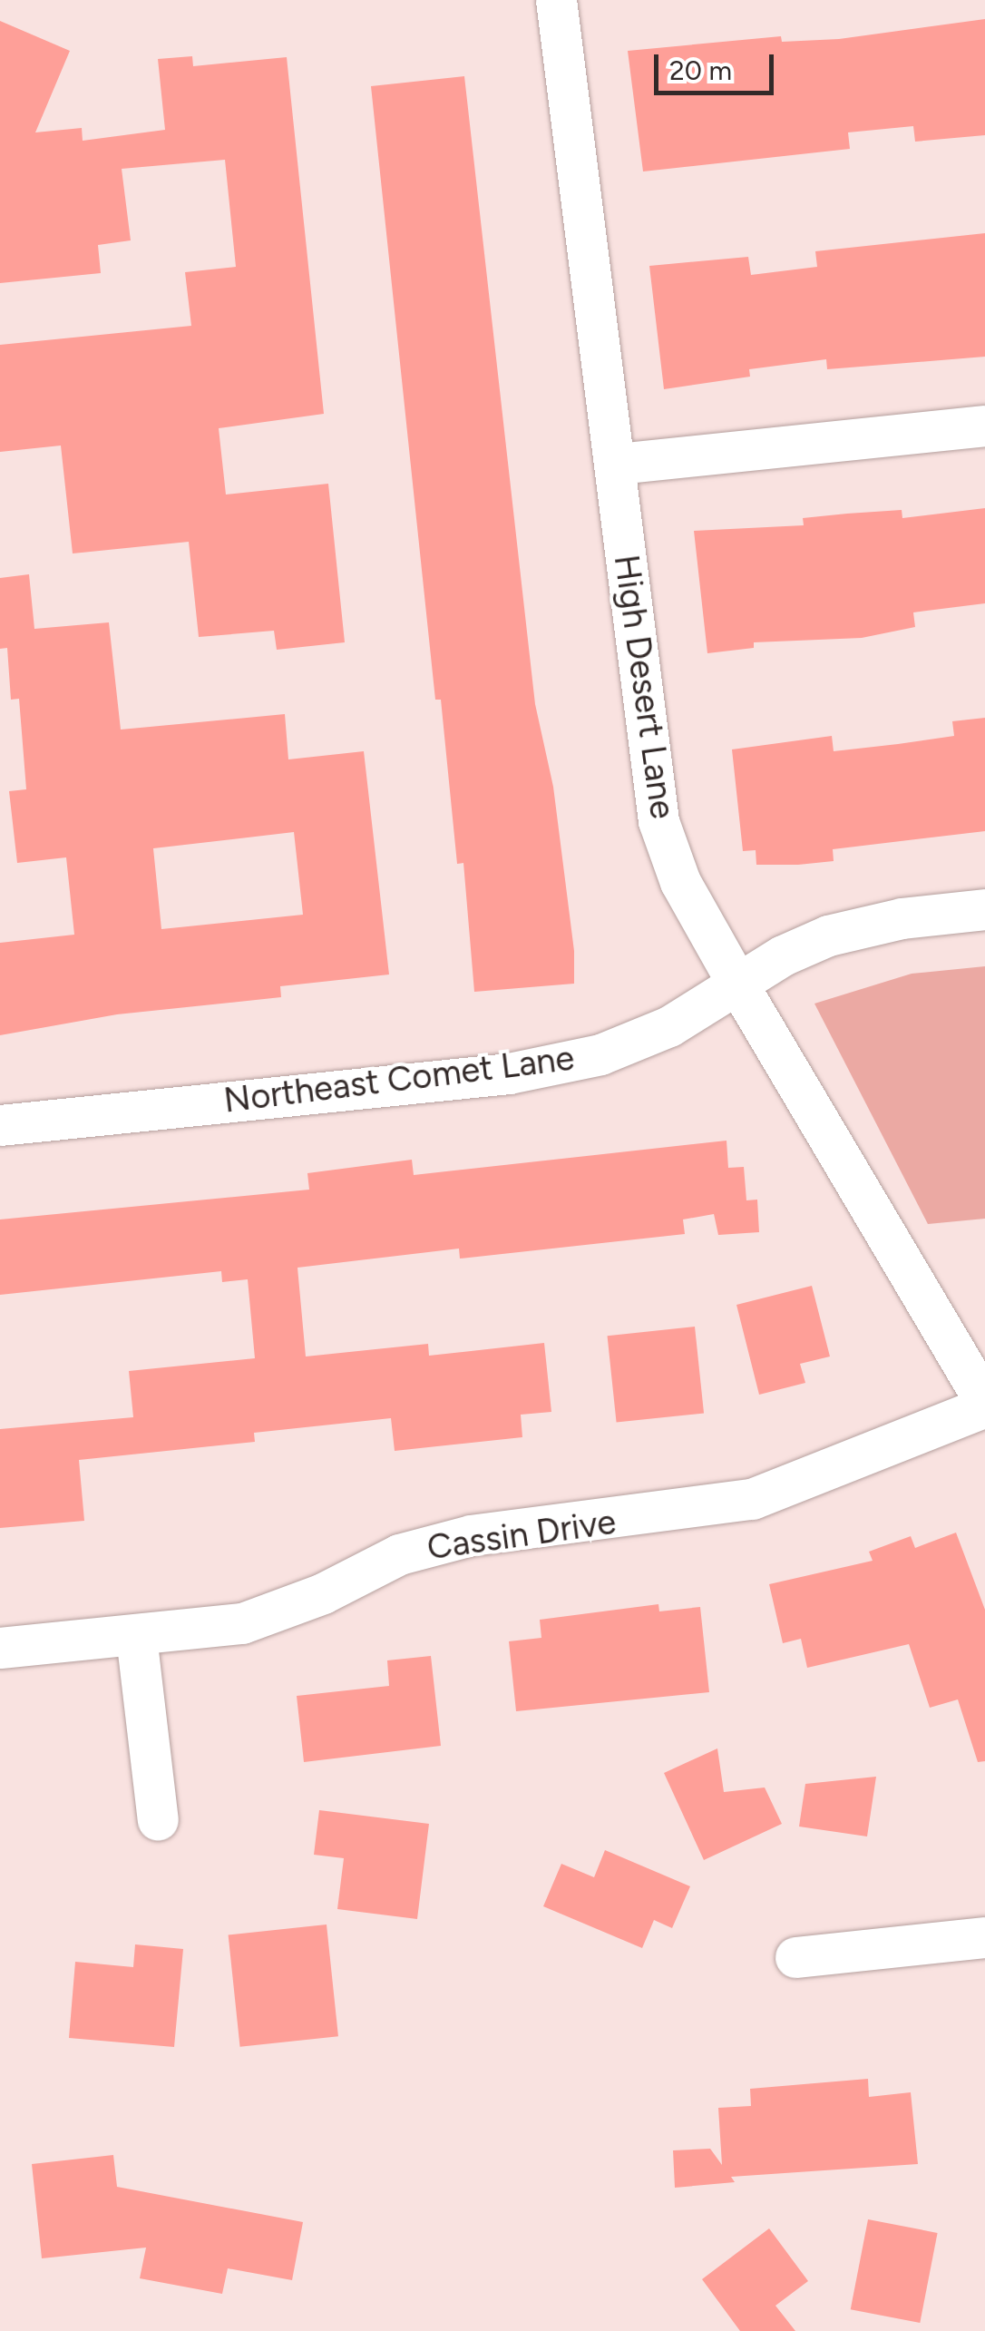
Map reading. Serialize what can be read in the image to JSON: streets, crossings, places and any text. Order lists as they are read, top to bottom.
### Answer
{
  "streets": {
    "street": ["High Desert Lane", "Northeast Comet Lane", "Cassin Drive"]
  },
  "crossings": [
    ["High Desert Lane", "Northeast Comet Lane"],
    ["High Desert Lane", "Cassin Drive"]
  ],
  "scale_bar": "20 m"
}
